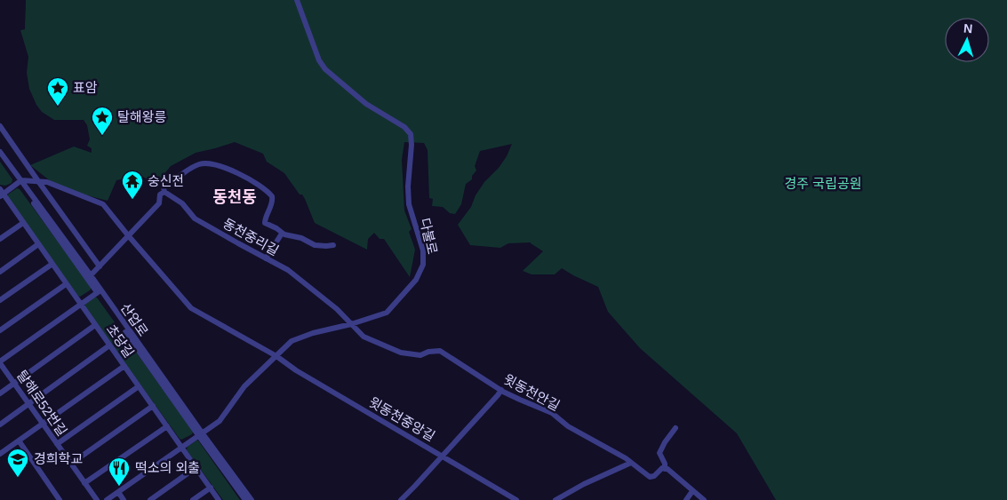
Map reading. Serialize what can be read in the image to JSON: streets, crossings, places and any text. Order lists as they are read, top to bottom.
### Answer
{
  "streets": {
    "street": [
      "다불로",
      "동천중리길",
      "산업로",
      "초당길",
      "윗동천안길",
      "탈해로52번길",
      "윗동천중앙길"
    ]
  },
  "crossings": [
    ["다불로", "동천중리길"],
    ["다불로", "산업로"],
    ["다불로", "초당길"],
    ["다불로", "윗동천안길"],
    ["다불로", "윗동천중앙길"],
    ["동천중리길", "윗동천안길"],
    ["산업로", "윗동천중앙길"]
  ],
  "districts": ["동천동"],
  "parks": ["경주 국립공원"],
  "places": {
    "place": ["표암", "탈해왕릉"],
    "temple": ["숭신전"],
    "school or university": ["경희학교"],
    "restaurant": ["떡소의 외출"]
  },
  "north": "top"
}
